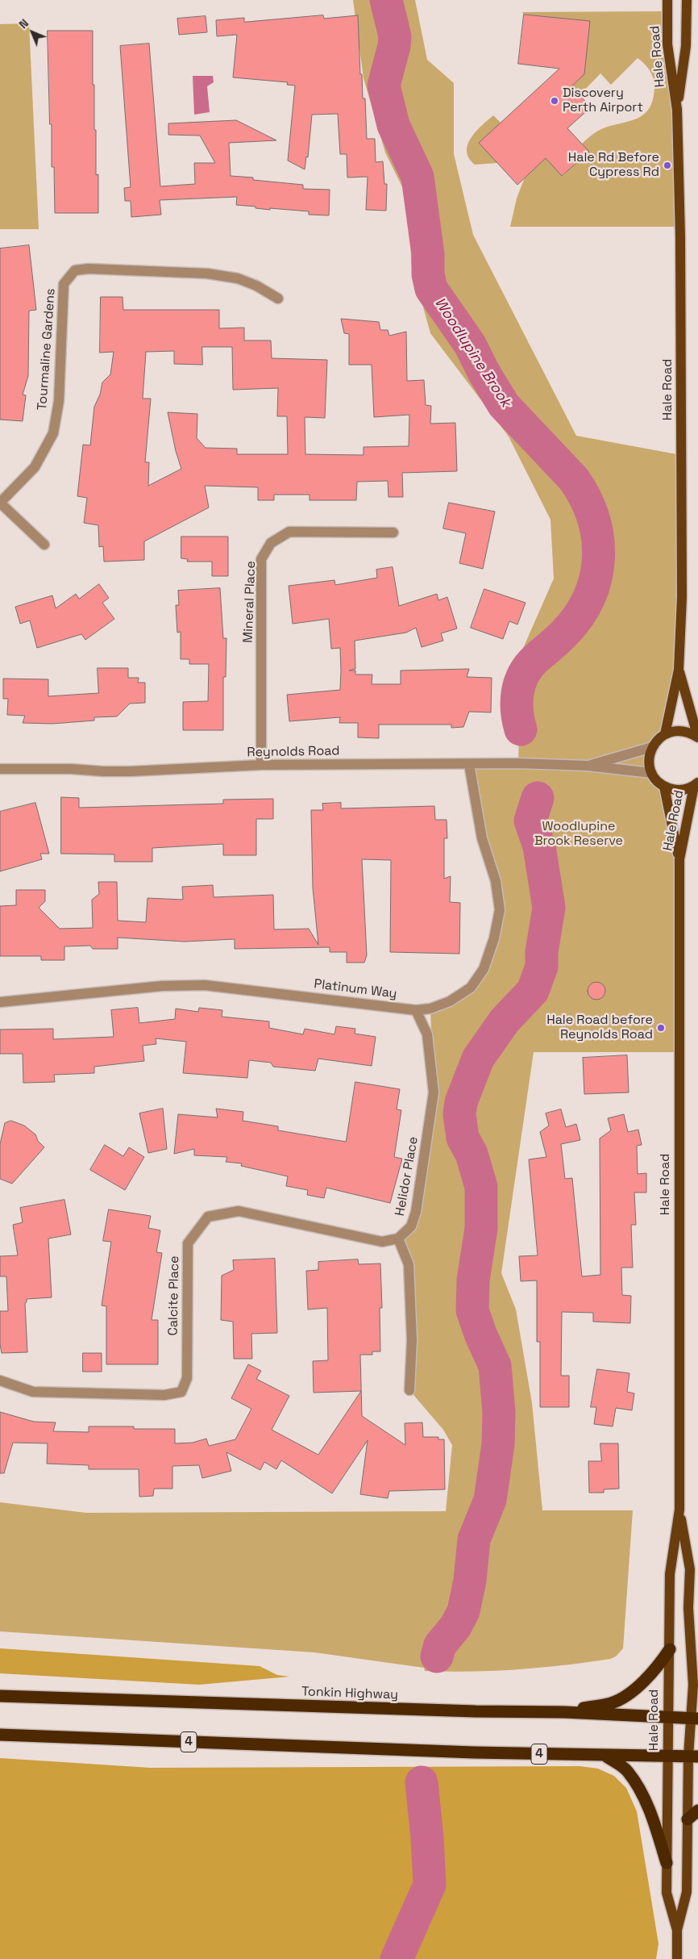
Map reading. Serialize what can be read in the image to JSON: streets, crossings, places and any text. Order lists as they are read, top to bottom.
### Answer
{
  "streets": {
    "highway": ["Tonkin Highway", "4"],
    "main road": ["Hale Road"],
    "street": [
      "Tourmaline Gardens",
      "Mineral Place",
      "Reynolds Road",
      "Platinum Way",
      "Helidor Place",
      "Calcite Place"
    ]
  },
  "crossings": [
    ["Hale Road", "Tonkin Highway"],
    ["Hale Road", "4"],
    ["Mineral Place", "Reynolds Road"],
    ["Reynolds Road", "Platinum Way"],
    ["Platinum Way", "Helidor Place"],
    ["Helidor Place", "Calcite Place"]
  ],
  "water": ["Woodlupine Brook"],
  "parks": ["Woodlupine Brook Reserve"],
  "places": ["Discovery Perth Airport", "Hale Rd Before Cypress Rd", "Hale Road before Reynolds Road"],
  "north": "top left"
}
